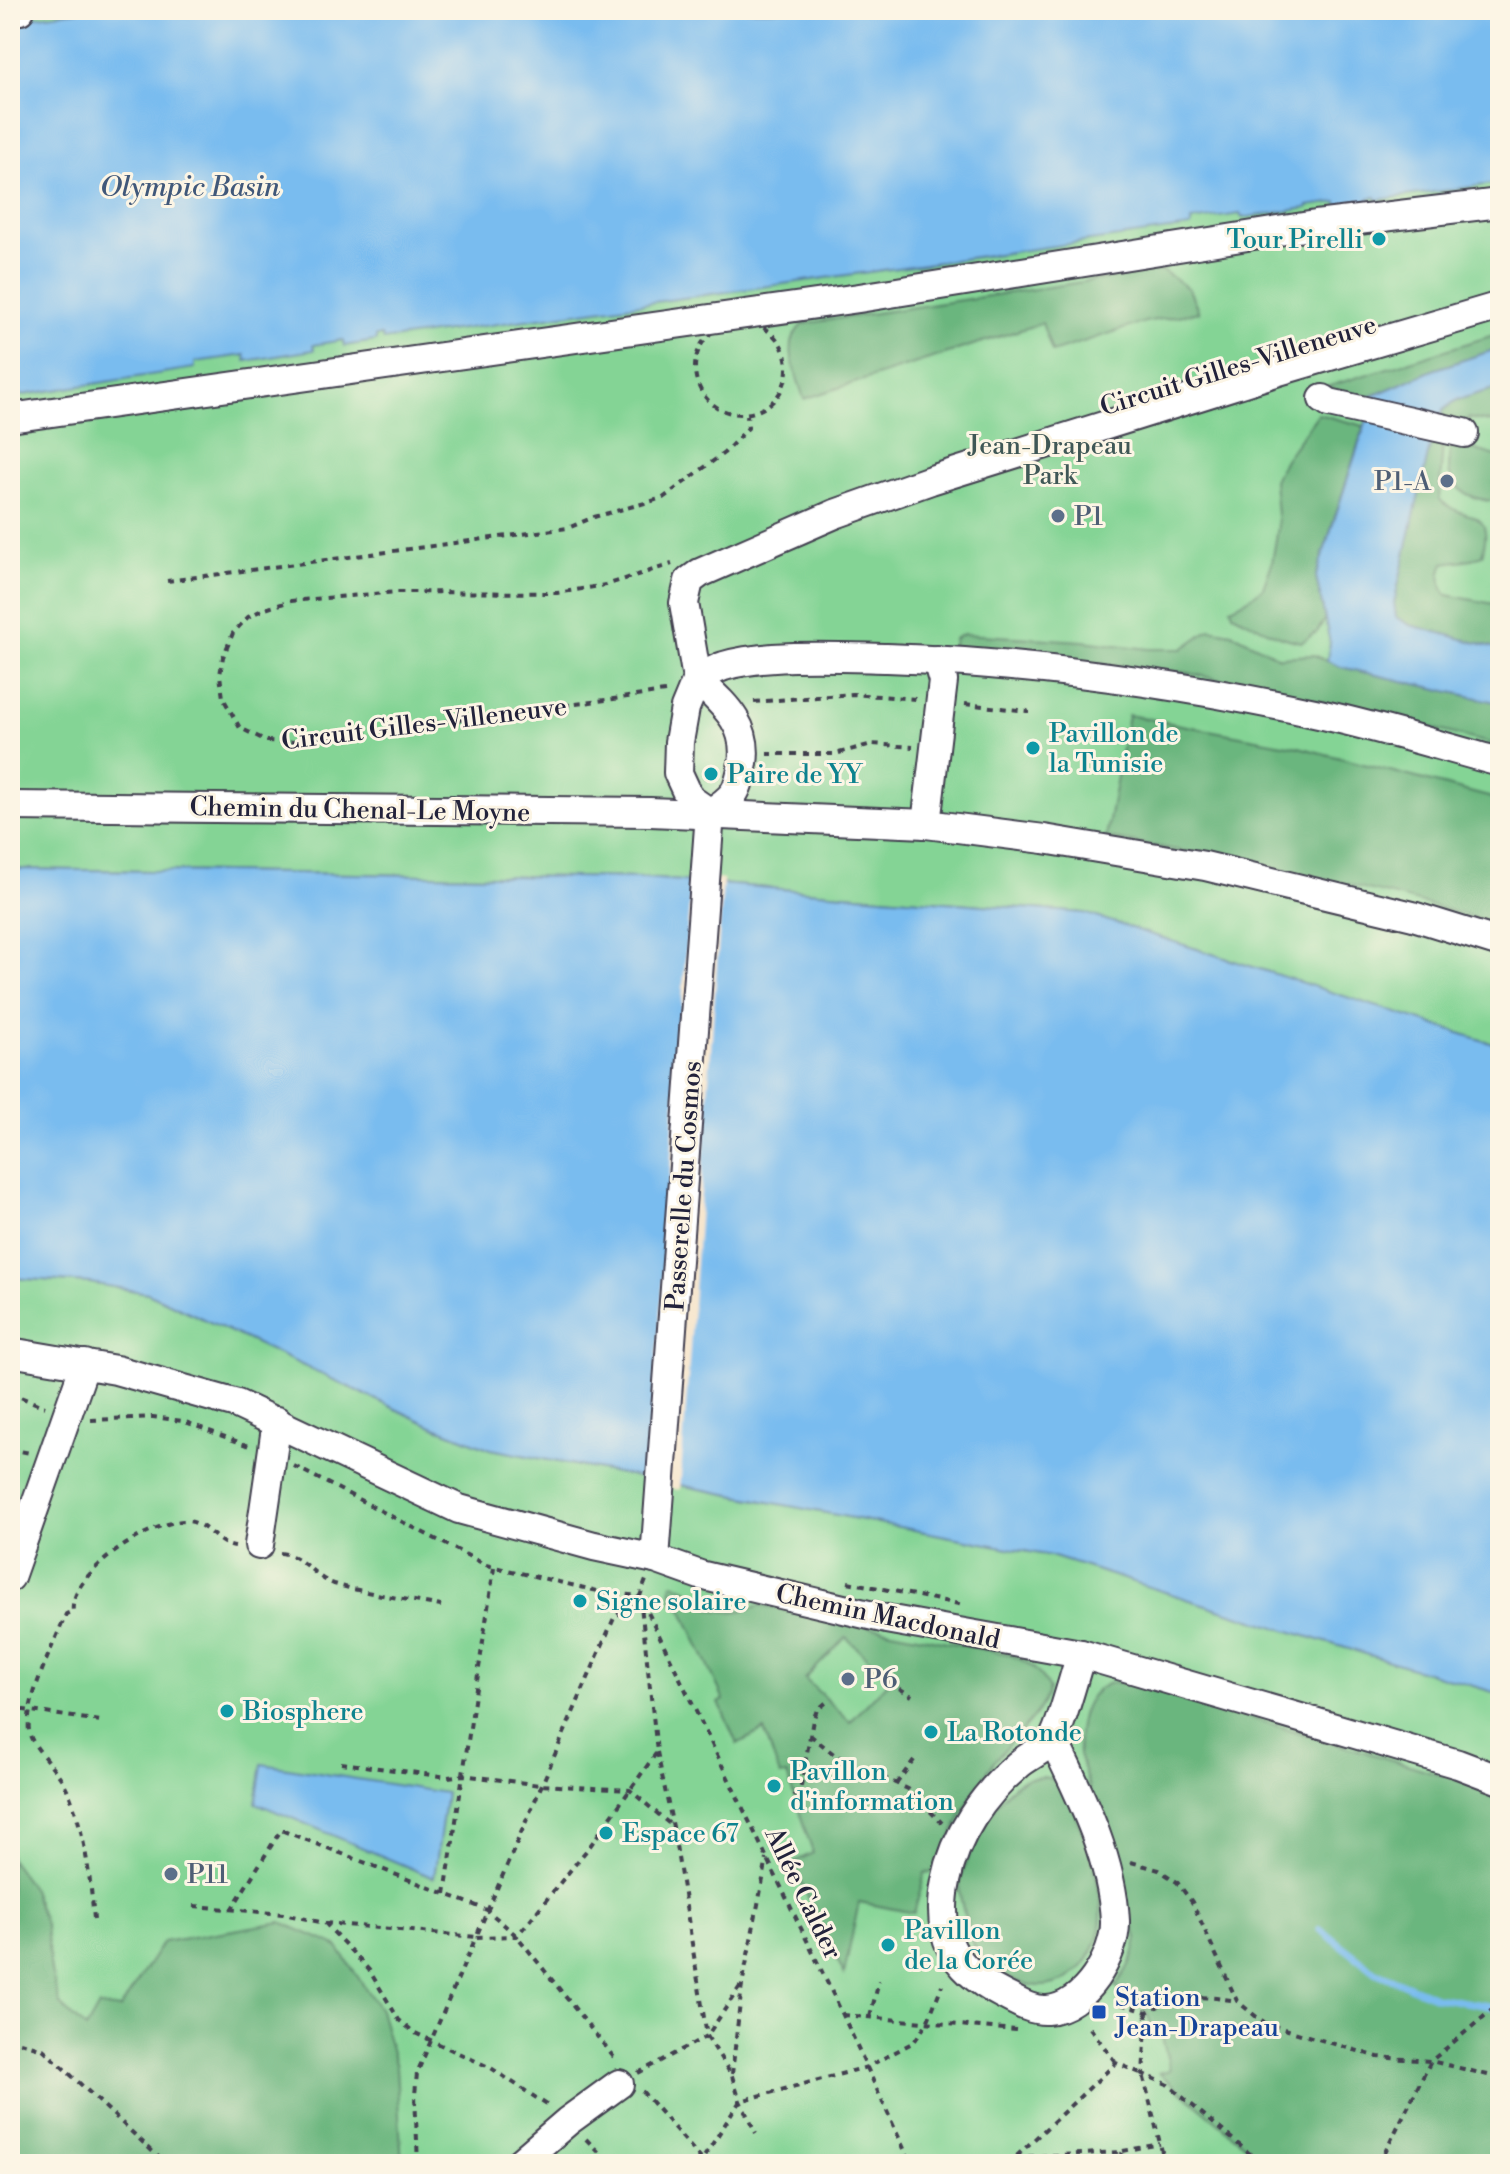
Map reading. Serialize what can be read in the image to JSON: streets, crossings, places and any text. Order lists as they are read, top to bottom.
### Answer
{
  "streets": {
    "street": [
      "Circuit Gilles-Villeneuve",
      "Chemin du Chenal-Le Moyne",
      "Passerelle du Cosmos",
      "Chemin Macdonald"
    ],
    "path": ["Allée Calder"]
  },
  "crossings": [
    ["Chemin du Chenal-Le Moyne", "Passerelle du Cosmos"],
    ["Passerelle du Cosmos", "Chemin Macdonald"]
  ],
  "water": ["Olympic Basin"],
  "parks": ["Jean-Drapeau Park"],
  "places": {
    "other": [
      "Tour Pirelli",
      "P1-A",
      "P1",
      "Pavillon de la Tunisie",
      "Paire de YY",
      "Signe solaire",
      "P6",
      "Biosphere",
      "La Rotonde",
      "Pavillon d'information",
      "Espace 67",
      "P11",
      "Pavillon de la Corée"
    ],
    "transit": ["Station Jean-Drapeau"]
  }
}
